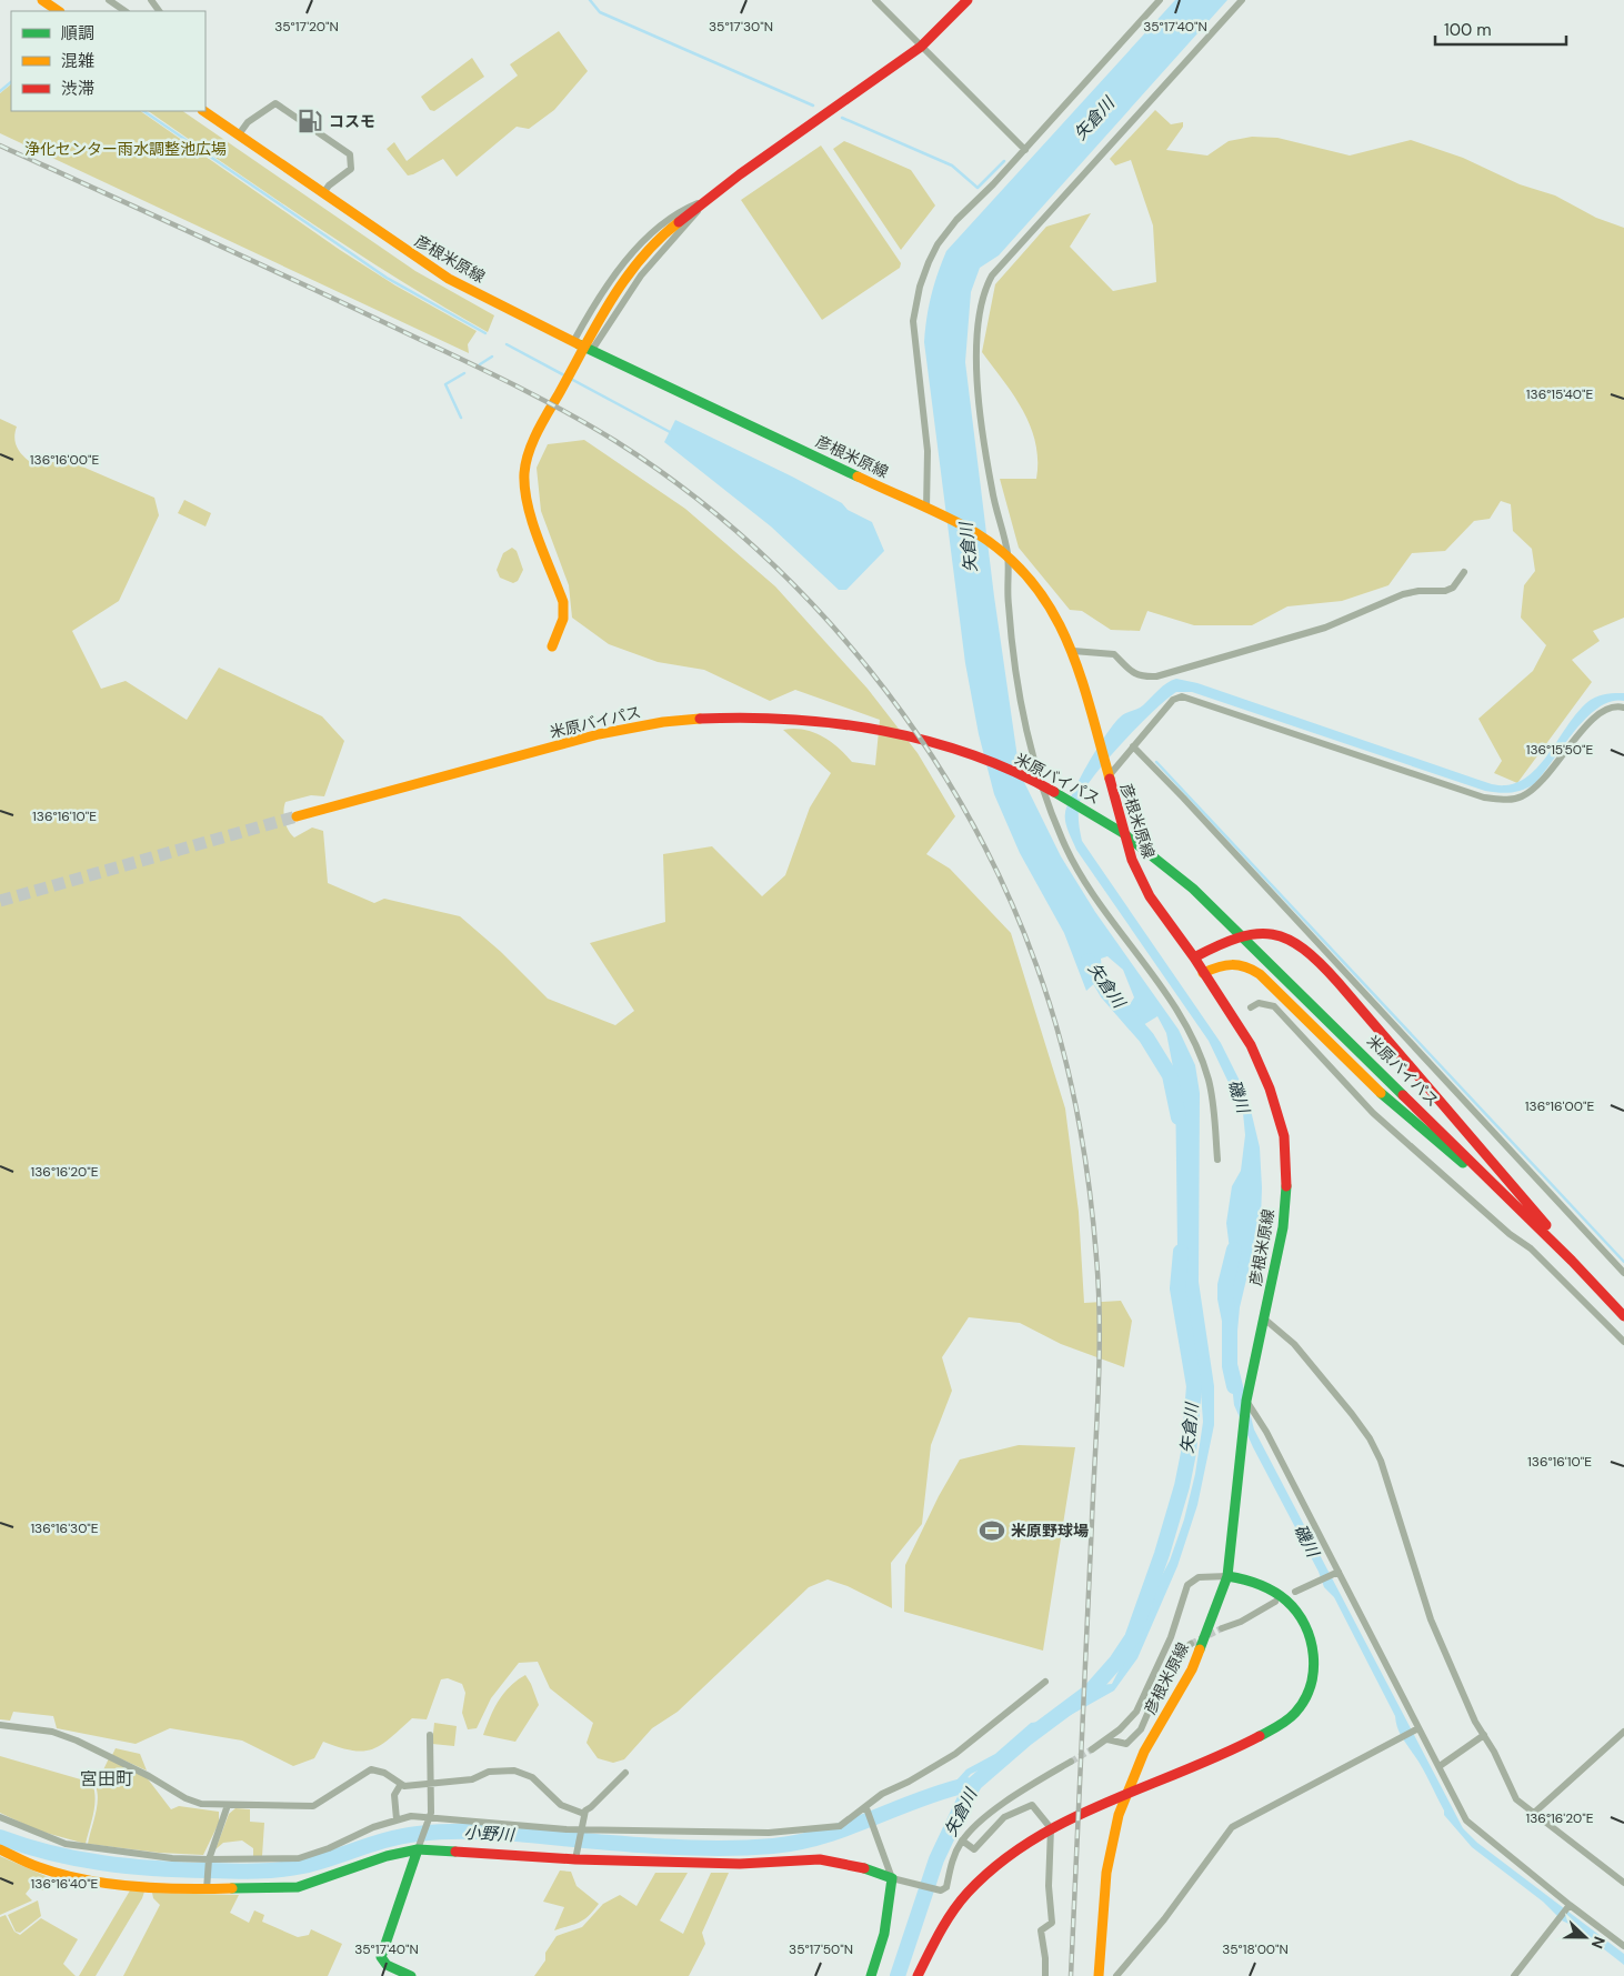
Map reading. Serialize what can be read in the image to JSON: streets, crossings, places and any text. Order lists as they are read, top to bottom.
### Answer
{
  "streets": {
    "main road": ["彦根米原線", "米原バイパス"]
  },
  "districts": ["宮田町"],
  "water": ["矢倉川", "磯川", "小野川"],
  "parks": ["浄化センター雨水調整池広場"],
  "places": {
    "fuel station": ["コスモ"],
    "sports": ["米原野球場"]
  },
  "legend": ["順調", "混雑", "渋滞"],
  "scale_bar": "100 m",
  "north": "right",
  "coordinates": [
    "35°17'20\"N",
    "35°17'30\"N",
    "35°17'40\"N",
    "136°15'40\"E",
    "136°16'00\"E",
    "136°15'50\"E",
    "136°16'10\"E",
    "136°16'20\"E",
    "136°16'30\"E",
    "136°16'40\"E",
    "35°17'50\"N",
    "35°18'00\"N"
  ]
}
